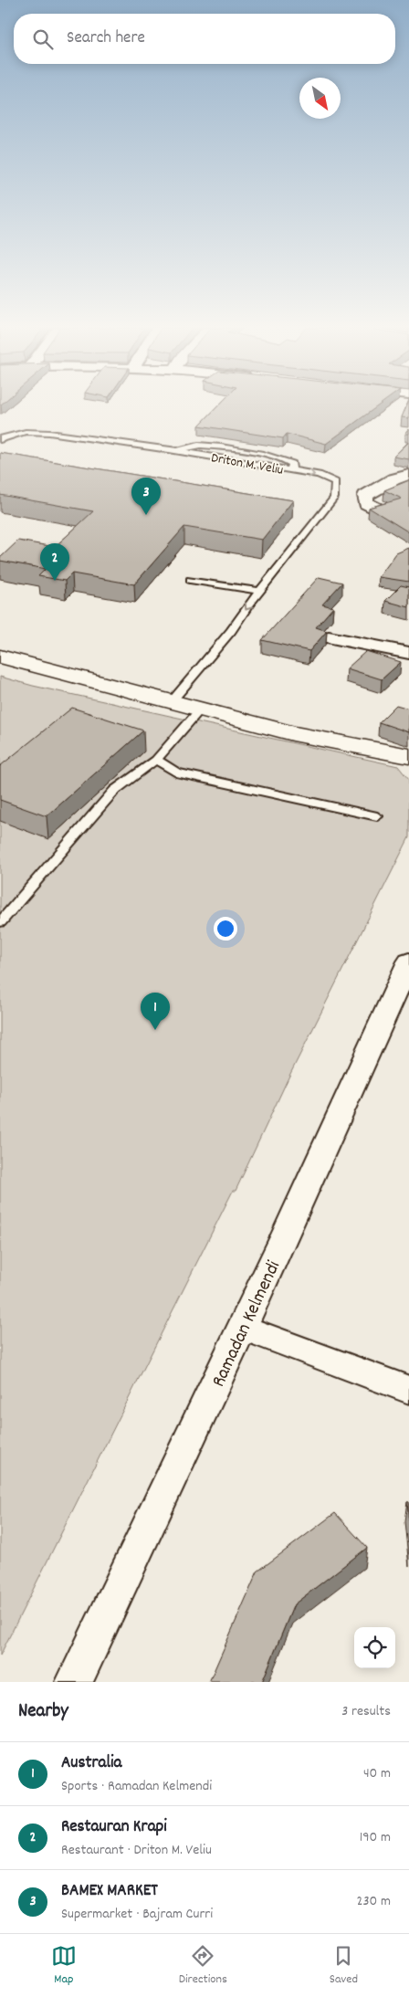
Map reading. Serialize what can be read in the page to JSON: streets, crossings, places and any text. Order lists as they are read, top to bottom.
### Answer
{
  "streets": {
    "street": ["Ramadan Kelmendi"],
    "lane": ["Driton M. Veliu"]
  },
  "north": "bottom right",
  "page": {
    "search": "Search here",
    "pins": ["3", "2", "1"],
    "heading": ["Nearby", "3 results"],
    "list": [
      {
        "mark": "1",
        "name": "Australia",
        "note": "Sports · Ramadan Kelmendi",
        "value": "40 m"
      },
      {
        "mark": "2",
        "name": "Restauran Krapi",
        "note": "Restaurant · Driton M. Veliu",
        "value": "190 m"
      },
      {
        "mark": "3",
        "name": "BAMEX MARKET",
        "note": "Supermarket · Bajram Curri",
        "value": "230 m"
      }
    ],
    "nav": ["Map", "Directions", "Saved"]
  }
}
